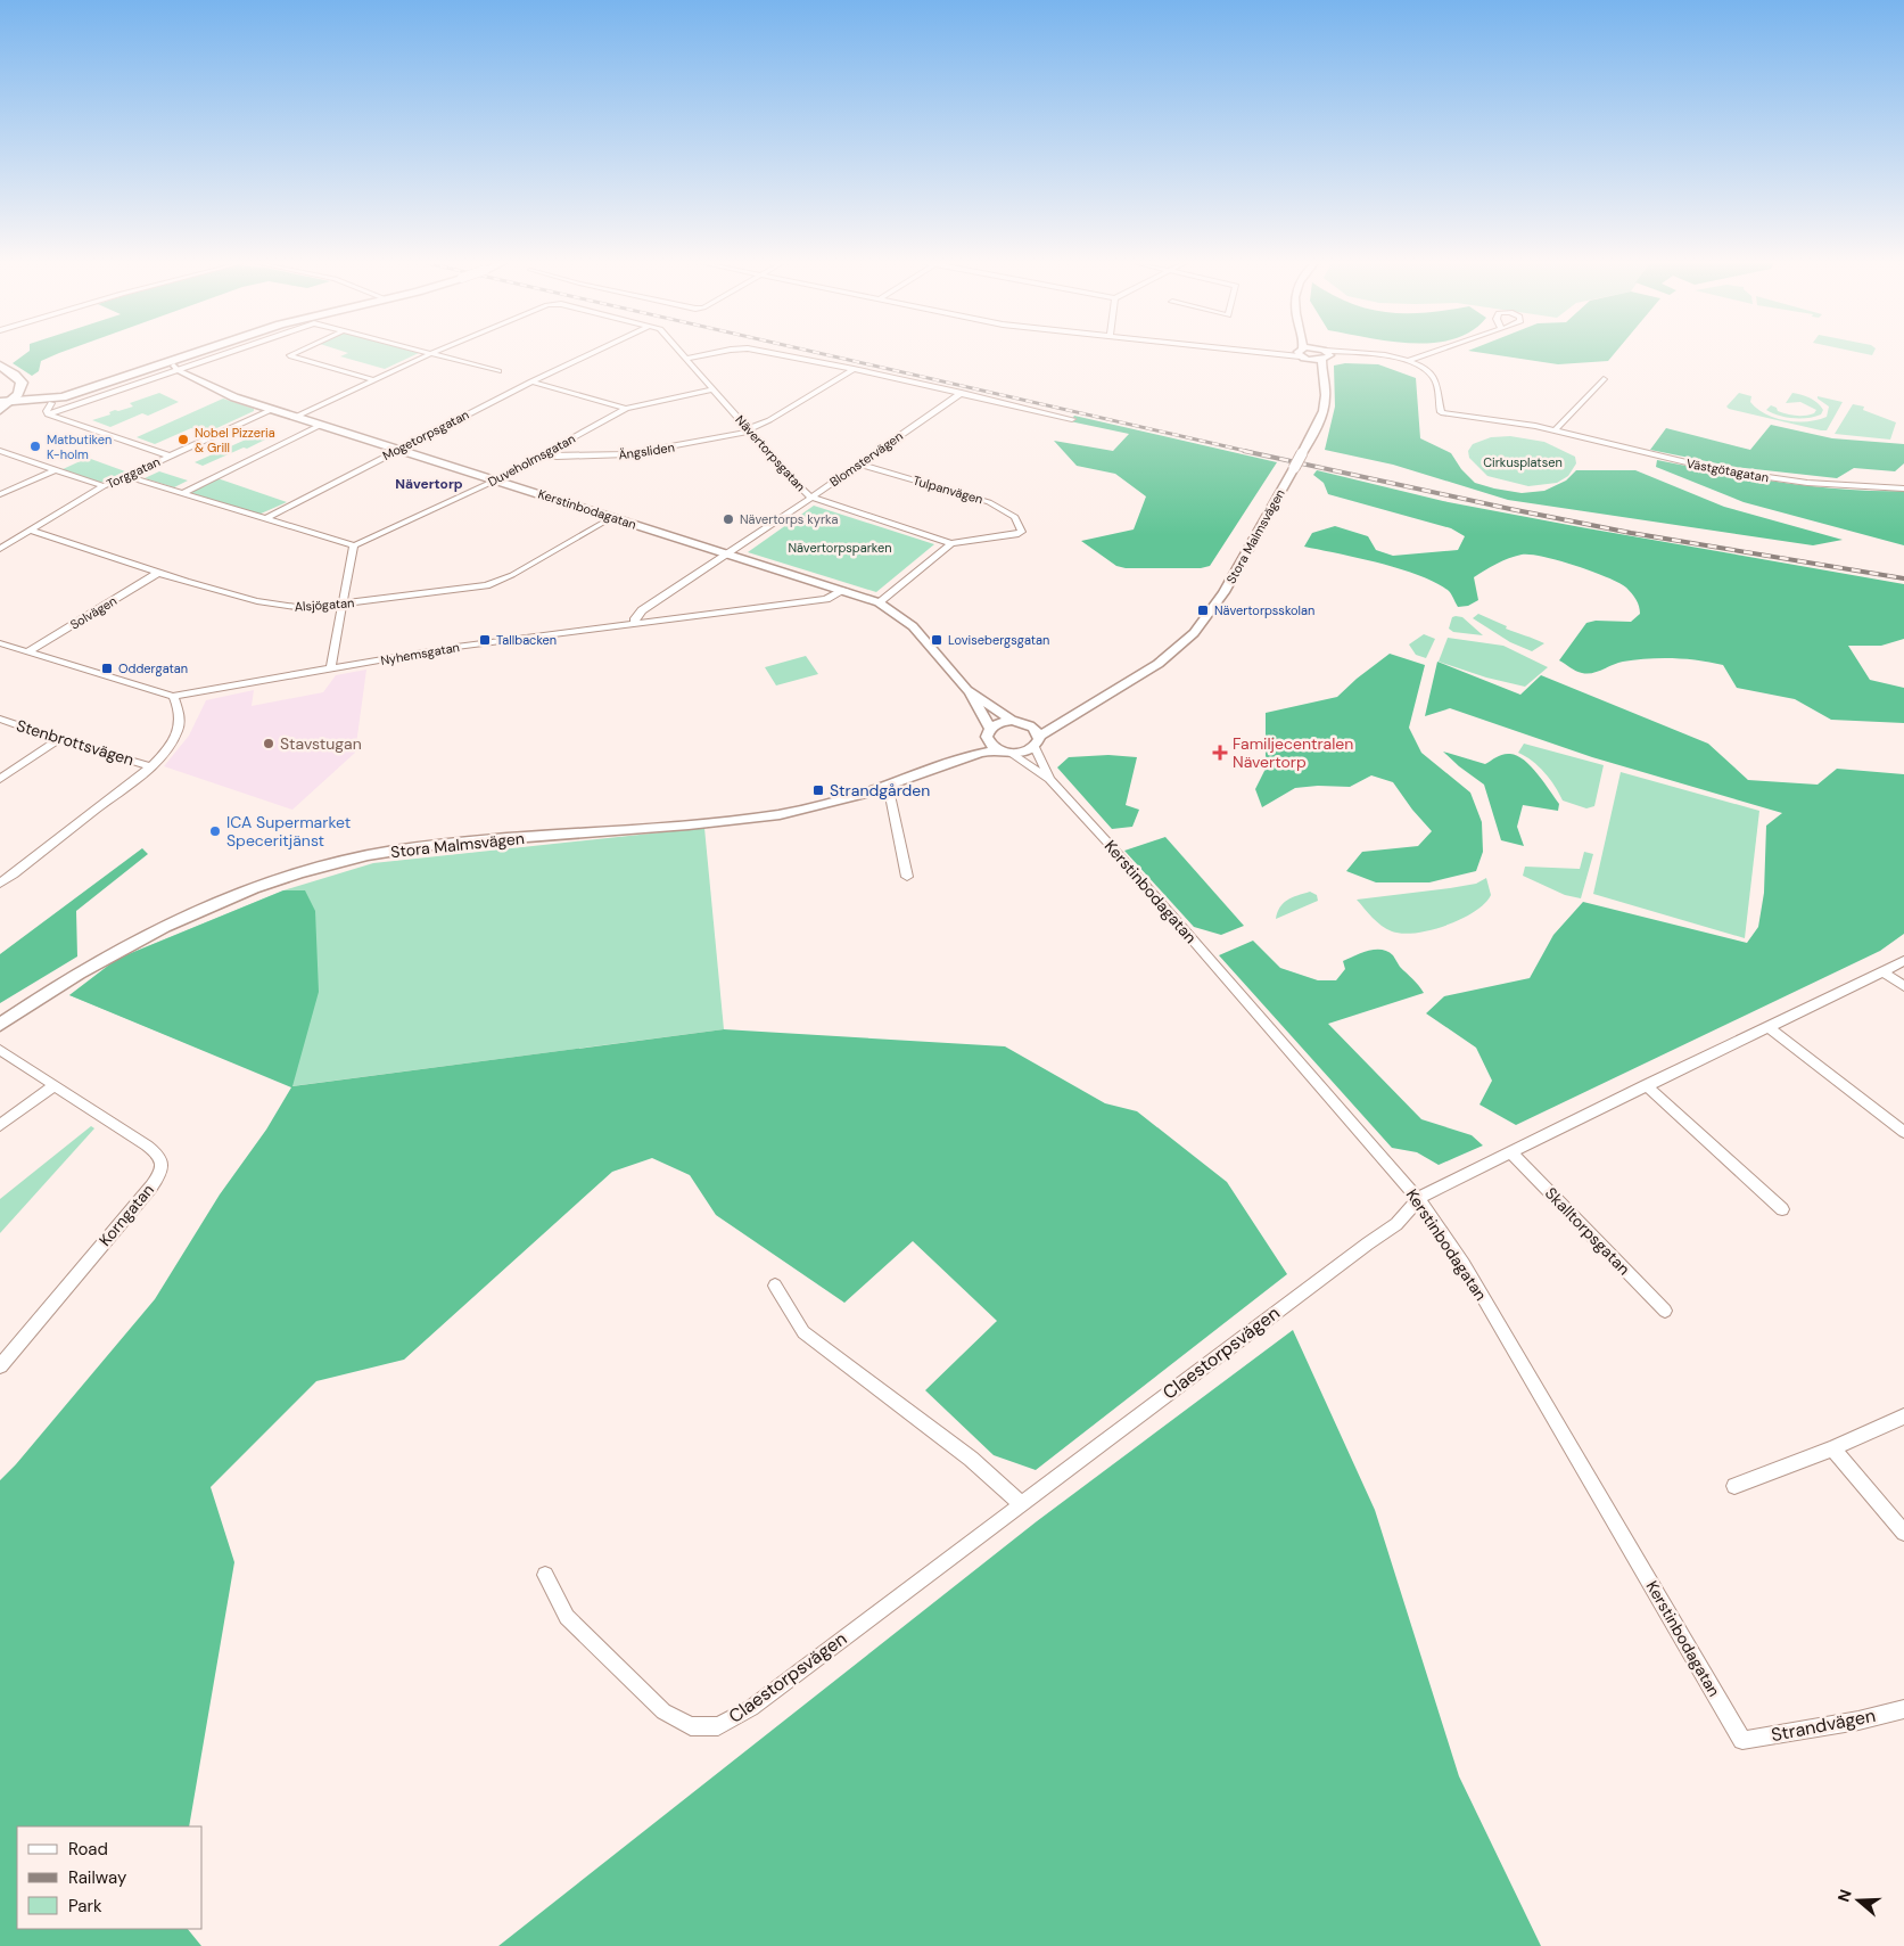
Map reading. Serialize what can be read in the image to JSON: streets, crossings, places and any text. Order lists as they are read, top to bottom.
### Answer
{
  "streets": {
    "street": [
      "Mogetorpsgatan",
      "Ängsliden",
      "Nävertorpsgatan",
      "Blomstervägen",
      "Duveholmsgatan",
      "Västgötagatan",
      "Torggatan",
      "Tulpanvägen",
      "Kerstinbodagatan",
      "Stora Malmsvägen",
      "Alsjögatan",
      "Solvägen",
      "Nyhemsgatan",
      "Stenbrottsvägen",
      "Korngatan",
      "Skalltorpsgatan",
      "Claestorpsvägen",
      "Strandvägen"
    ]
  },
  "crossings": [
    ["Mogetorpsgatan", "Kerstinbodagatan"],
    ["Ängsliden", "Nävertorpsgatan"],
    ["Ängsliden", "Duveholmsgatan"],
    ["Nävertorpsgatan", "Blomstervägen"],
    ["Nävertorpsgatan", "Duveholmsgatan"],
    ["Nävertorpsgatan", "Tulpanvägen"],
    ["Blomstervägen", "Tulpanvägen"],
    ["Blomstervägen", "Kerstinbodagatan"],
    ["Blomstervägen", "Nyhemsgatan"],
    ["Duveholmsgatan", "Kerstinbodagatan"],
    ["Västgötagatan", "Stora Malmsvägen"],
    ["Torggatan", "Kerstinbodagatan"],
    ["Torggatan", "Alsjögatan"],
    ["Kerstinbodagatan", "Stora Malmsvägen"],
    ["Kerstinbodagatan", "Alsjögatan"],
    ["Kerstinbodagatan", "Nyhemsgatan"],
    ["Kerstinbodagatan", "Claestorpsvägen"],
    ["Kerstinbodagatan", "Strandvägen"],
    ["Alsjögatan", "Solvägen"],
    ["Solvägen", "Nyhemsgatan"]
  ],
  "districts": ["Nävertorp"],
  "parks": ["Cirkusplatsen", "Nävertorpsparken"],
  "places": {
    "other": [
      "Nobel Pizzeria & Grill",
      "Matbutiken K-holm",
      "Nävertorps kyrka",
      "Stavstugan",
      "ICA Supermarket Speceritjänst"
    ],
    "transit": [
      "Nävertorpsskolan",
      "Tallbacken",
      "Lovisebergsgatan",
      "Oddergatan",
      "Strandgården"
    ],
    "health": ["Familjecentralen Nävertorp"]
  },
  "legend": ["Road", "Railway", "Park"],
  "north": "left"
}
